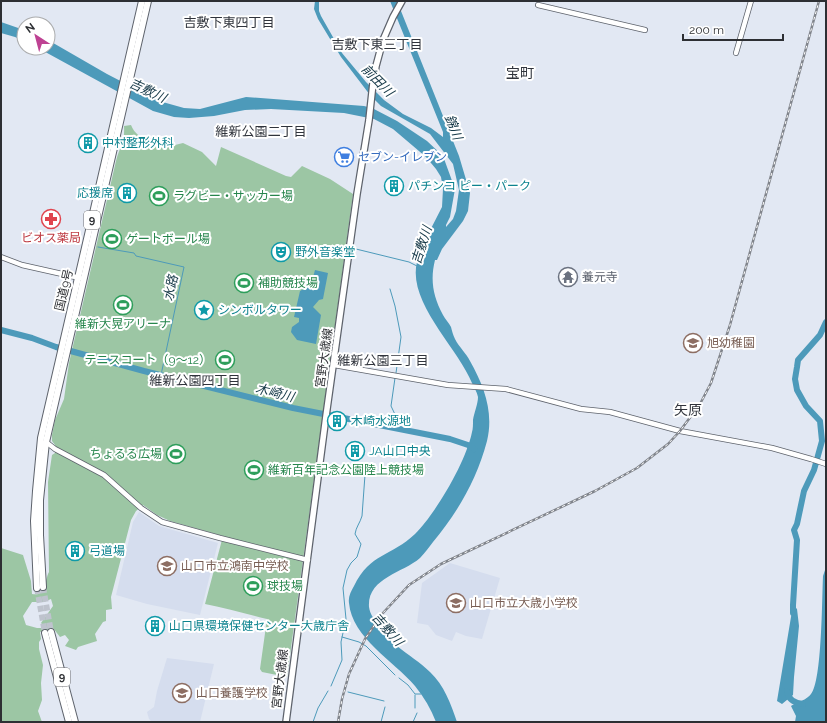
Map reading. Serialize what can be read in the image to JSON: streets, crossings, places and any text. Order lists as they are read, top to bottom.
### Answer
{
  "streets": {
    "highway": ["9", "国道9号"],
    "main road": ["宮野大歳線"]
  },
  "districts": [
    "吉敷下東四丁目",
    "吉敷下東三丁目",
    "宝町",
    "維新公園二丁目",
    "維新公園三丁目",
    "維新公園四丁目",
    "矢原"
  ],
  "water": [
    "前田川",
    "吉敷川",
    "錦川",
    "水路",
    "木崎川"
  ],
  "places": {
    "building": [
      "中村整形外科",
      "パチンコ ピー・パーク",
      "応援席",
      "木崎水源地",
      "JA山口中央",
      "弓道場",
      "山口県環境保健センター大歳庁舎"
    ],
    "supermarket": ["セブン-イレブン"],
    "sports": [
      "ラグビー・サッカー場",
      "ゲートボール場",
      "補助競技場",
      "維新大晃アリーナ",
      "テニスコート（9～12）",
      "ちょるる広場",
      "維新百年記念公園陸上競技場",
      "球技場"
    ],
    "pharmacy": ["ビオス薬局"],
    "theatre": ["野外音楽堂"],
    "temple": ["養元寺"],
    "place": ["シンボルタワー"],
    "school or university": [
      "旭幼稚園",
      "山口市立鴻南中学校",
      "山口市立大歳小学校",
      "山口養護学校"
    ]
  },
  "scale_bar": "200 m",
  "north": "top left"
}
